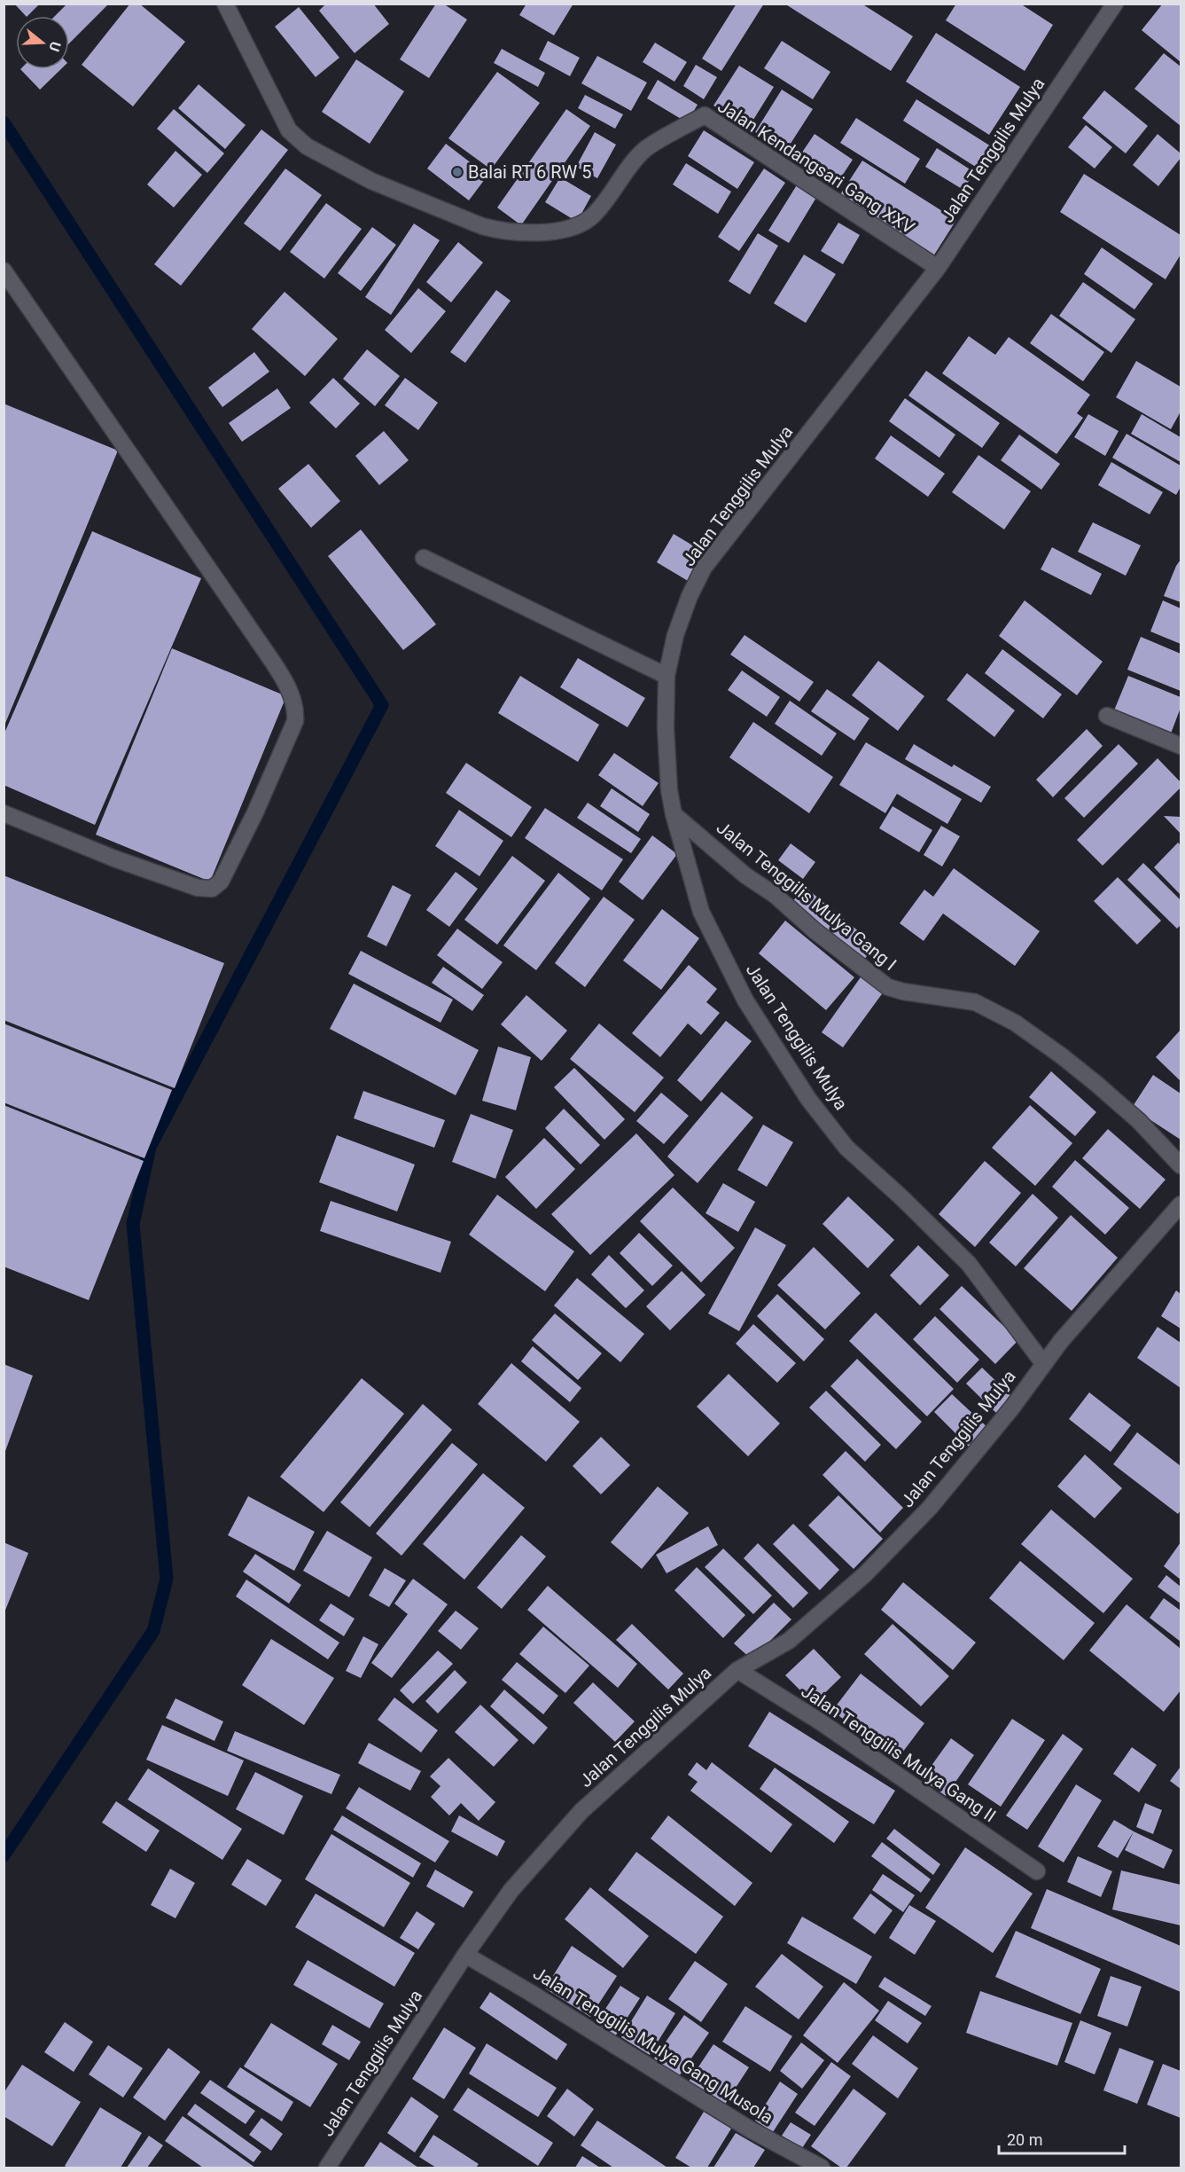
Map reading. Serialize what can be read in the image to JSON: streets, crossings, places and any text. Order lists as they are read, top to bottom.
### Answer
{
  "streets": {
    "street": [
      "Jalan Tenggilis Mulya",
      "Jalan Kendangsari Gang XXV",
      "Jalan Tenggilis Mulya Gang I",
      "Jalan Tenggilis Mulya Gang II",
      "Jalan Tenggilis Mulya Gang Musola"
    ]
  },
  "crossings": [
    ["Jalan Tenggilis Mulya", "Jalan Kendangsari Gang XXV"],
    ["Jalan Tenggilis Mulya", "Jalan Tenggilis Mulya Gang I"],
    ["Jalan Tenggilis Mulya", "Jalan Tenggilis Mulya Gang II"],
    ["Jalan Tenggilis Mulya", "Jalan Tenggilis Mulya Gang Musola"]
  ],
  "places": ["Balai RT 6 RW 5"],
  "scale_bar": "20 m",
  "north": "right"
}
